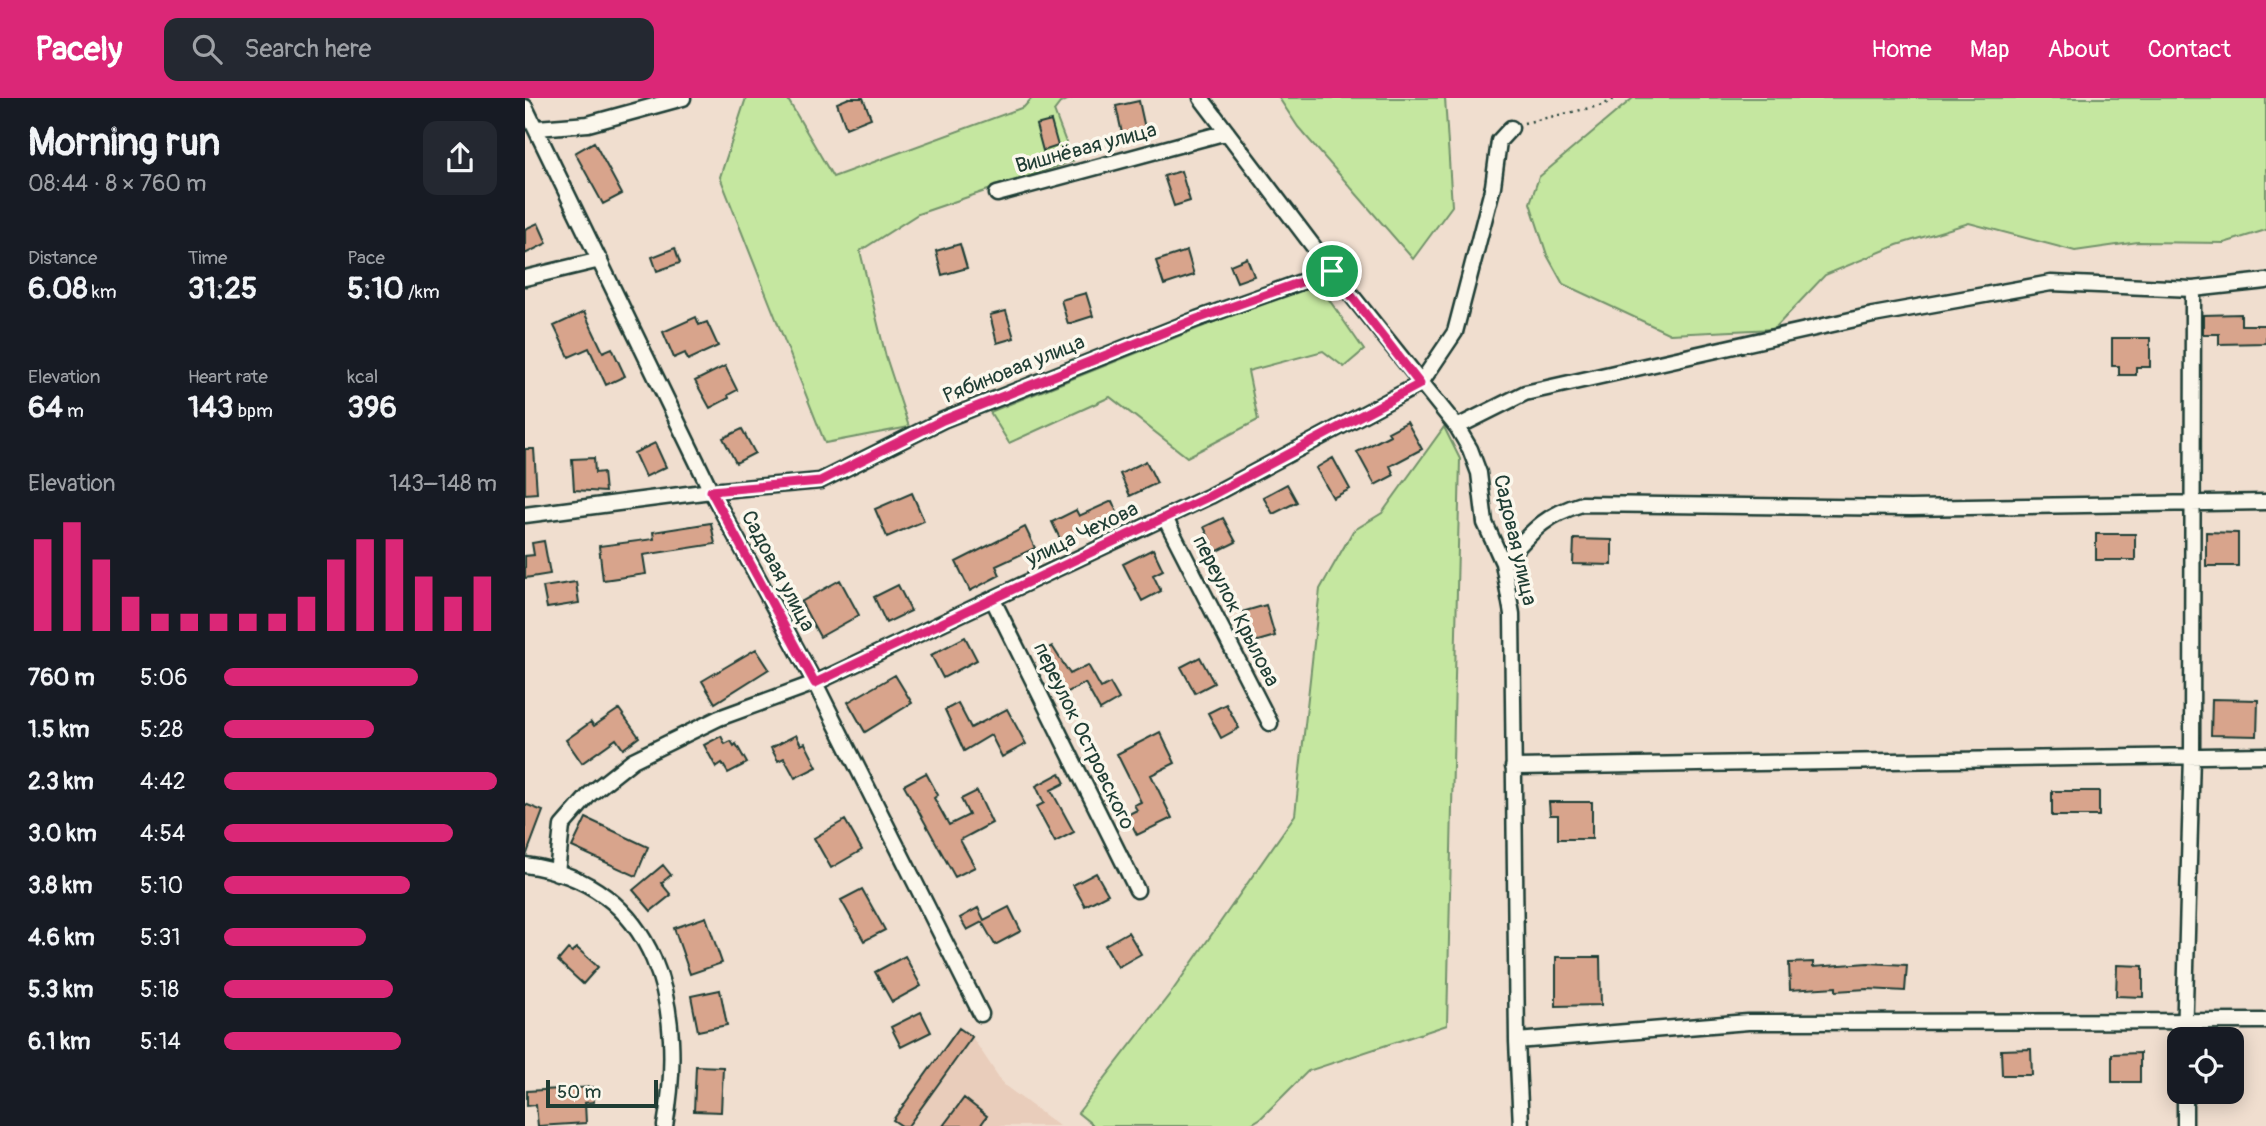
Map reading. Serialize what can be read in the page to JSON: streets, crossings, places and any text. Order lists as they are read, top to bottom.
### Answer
{
  "streets": {
    "street": [
      "Вишнёвая улица",
      "Рябиновая улица",
      "улица Чехова",
      "Садовая улица",
      "переулок Крылова",
      "переулок Островского"
    ]
  },
  "crossings": [
    ["Вишнёвая улица", "Садовая улица"],
    ["Рябиновая улица", "Садовая улица"],
    ["улица Чехова", "Садовая улица"],
    ["улица Чехова", "переулок Крылова"],
    ["улица Чехова", "переулок Островского"]
  ],
  "scale_bar": "50 m",
  "page": {
    "header": "Pacely",
    "search": "Search here",
    "nav": [
      "Home",
      "Map",
      "About",
      "Contact"
    ],
    "heading": ["Morning run", "08:44 · 8 × 760 m"],
    "stats": [
      ["Distance", "6.08 km"],
      ["Time", "31:25"],
      ["Pace", "5:10 /km"],
      ["Elevation", "64 m"],
      ["Heart rate", "143 bpm"],
      ["kcal", "396"]
    ],
    "chart": ["Elevation", "143–148 m"],
    "list": [
      {
        "name": "760 m",
        "note": "5:06"
      },
      {
        "name": "1.5 km",
        "note": "5:28"
      },
      {
        "name": "2.3 km",
        "note": "4:42"
      },
      {
        "name": "3.0 km",
        "note": "4:54"
      },
      {
        "name": "3.8 km",
        "note": "5:10"
      },
      {
        "name": "4.6 km",
        "note": "5:31"
      },
      {
        "name": "5.3 km",
        "note": "5:18"
      },
      {
        "name": "6.1 km",
        "note": "5:14"
      }
    ],
    "scale": "50 m"
  }
}
